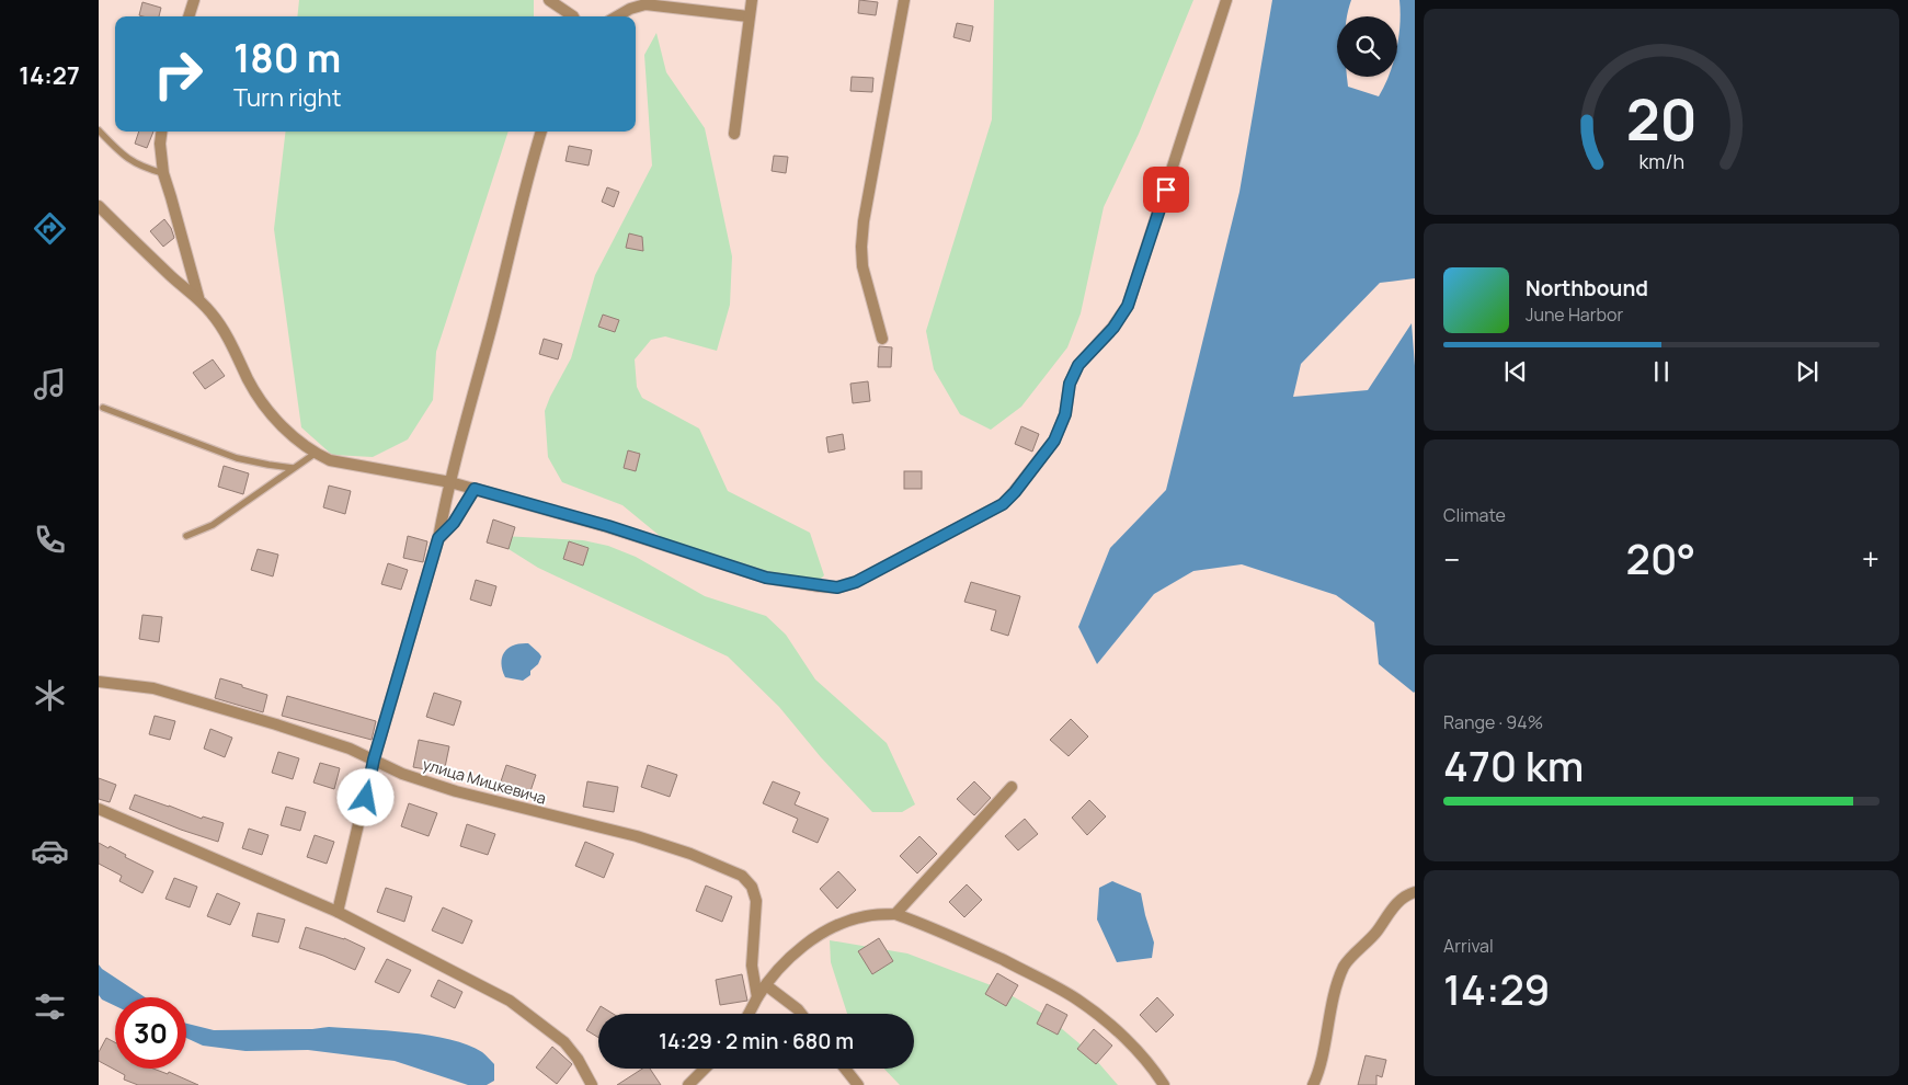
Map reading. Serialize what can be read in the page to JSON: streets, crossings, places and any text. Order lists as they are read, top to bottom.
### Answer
{
  "streets": {
    "street": ["улица Мицкевича"]
  },
  "page": {
    "tabs": "14:27",
    "turn": ["180 m", "Turn right"],
    "song": ["Northbound", "June Harbor"],
    "tile": [
      "Climate",
      ["Range · 94%", "470 km"],
      ["Arrival", "14:29"]
    ],
    "heat": ["−", "20°", "+"],
    "limit": "30",
    "trip": "14:29 · 2 min · 680 m",
    "gauge": ["20", "km/h"]
  }
}
